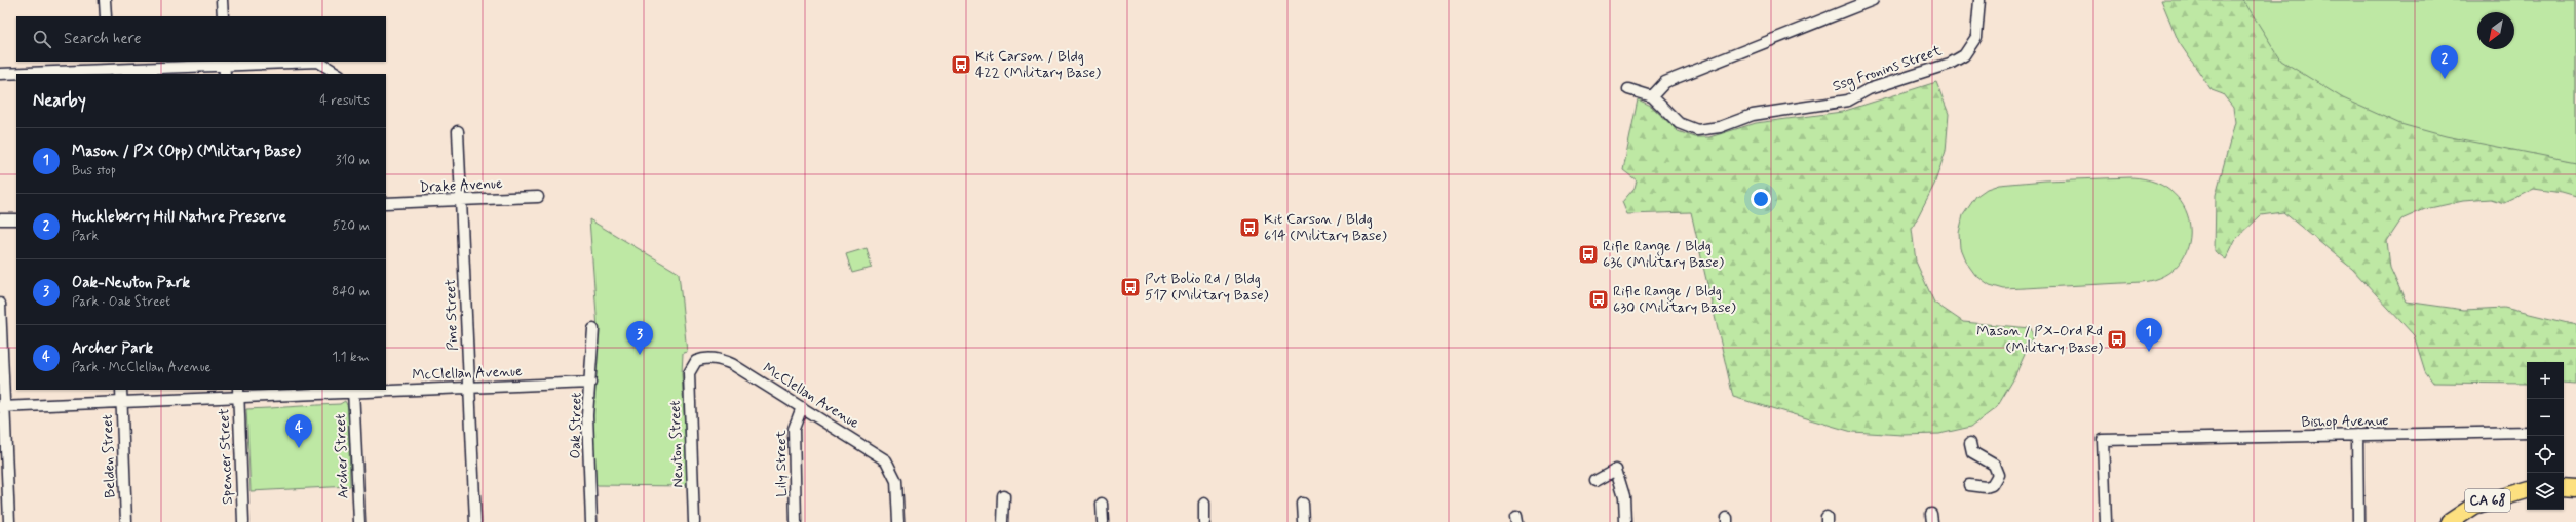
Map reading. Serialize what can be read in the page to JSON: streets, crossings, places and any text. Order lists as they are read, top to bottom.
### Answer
{
  "streets": {
    "main road": ["CA 68"],
    "street": [
      "Ssg Fronins Street",
      "Drake Avenue",
      "Pine Street",
      "McClellan Avenue",
      "Bishop Avenue",
      "Oak Street",
      "Newton Street",
      "Belden Street",
      "Spencer Street",
      "Archer Street",
      "Lily Street"
    ]
  },
  "crossings": [
    ["Drake Avenue", "Pine Street"],
    ["Pine Street", "McClellan Avenue"],
    ["McClellan Avenue", "Oak Street"],
    ["McClellan Avenue", "Newton Street"],
    ["McClellan Avenue", "Belden Street"],
    ["McClellan Avenue", "Spencer Street"],
    ["McClellan Avenue", "Archer Street"],
    ["McClellan Avenue", "Lily Street"]
  ],
  "places": {
    "bus stop": [
      "Kit Carson / Bldg 422 (Military Base)",
      "Kit Carson / Bldg 614 (Military Base)",
      "Rifle Range / Bldg 636 (Military Base)",
      "Pvt Bolio Rd / Bldg 517 (Military Base)",
      "Rifle Range / Bldg 630 (Military Base)",
      "Mason / PX-Ord Rd (Military Base)"
    ]
  },
  "north": "bottom left",
  "page": {
    "search": "Search here",
    "pins": [
      "2",
      "1",
      "3",
      "4"
    ],
    "heading": ["Nearby", "4 results"],
    "list": [
      {
        "mark": "1",
        "name": "Mason / PX (Opp) (Military Base)",
        "note": "Bus stop",
        "value": "310 m"
      },
      {
        "mark": "2",
        "name": "Huckleberry Hill Nature Preserve",
        "note": "Park",
        "value": "520 m"
      },
      {
        "mark": "3",
        "name": "Oak-Newton Park",
        "note": "Park · Oak Street",
        "value": "840 m"
      },
      {
        "mark": "4",
        "name": "Archer Park",
        "note": "Park · McClellan Avenue",
        "value": "1.1 km"
      }
    ],
    "map_buttons": ["+", "−"]
  }
}
